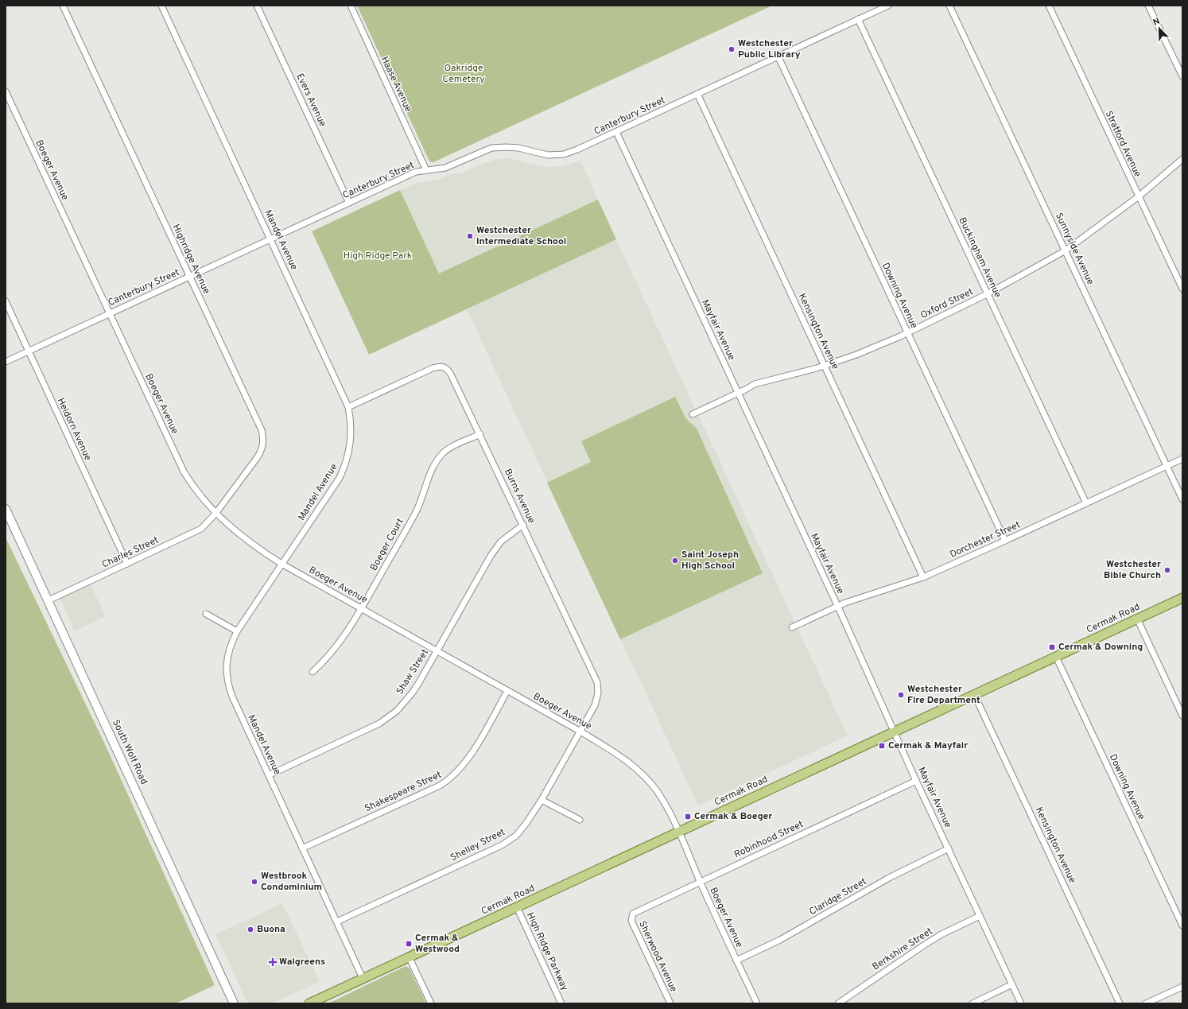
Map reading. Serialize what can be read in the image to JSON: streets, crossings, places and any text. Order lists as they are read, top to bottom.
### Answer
{
  "streets": {
    "main road": ["Cermak Road", "South Wolf Road"],
    "street": [
      "Haase Avenue",
      "Evers Avenue",
      "Canterbury Street",
      "Stratford Avenue",
      "Boeger Avenue",
      "Mandel Avenue",
      "Sunnyside Avenue",
      "Buckingham Avenue",
      "Highridge Avenue",
      "Downing Avenue",
      "Oxford Street",
      "Mayfair Avenue",
      "Kensington Avenue",
      "Heidorn Avenue",
      "Burns Avenue",
      "Dorchester Street",
      "Boeger Court",
      "Charles Street",
      "Shaw Street",
      "Shakespeare Street",
      "Robinhood Street",
      "Shelley Street",
      "Claridge Street",
      "Berkshire Street",
      "High Ridge Parkway",
      "Sherwood Avenue"
    ]
  },
  "crossings": [
    ["Haase Avenue", "Canterbury Street"],
    ["Evers Avenue", "Canterbury Street"],
    ["Canterbury Street", "Boeger Avenue"],
    ["Canterbury Street", "Mandel Avenue"],
    ["Canterbury Street", "Buckingham Avenue"],
    ["Canterbury Street", "Highridge Avenue"],
    ["Canterbury Street", "Downing Avenue"],
    ["Canterbury Street", "Mayfair Avenue"],
    ["Canterbury Street", "Kensington Avenue"],
    ["Canterbury Street", "Heidorn Avenue"],
    ["Stratford Avenue", "Oxford Street"],
    ["Boeger Avenue", "Mandel Avenue"],
    ["Boeger Avenue", "Highridge Avenue"],
    ["Boeger Avenue", "Burns Avenue"],
    ["Boeger Avenue", "Boeger Court"],
    ["Boeger Avenue", "Charles Street"],
    ["Boeger Avenue", "Cermak Road"],
    ["Boeger Avenue", "Shaw Street"],
    ["Boeger Avenue", "Shakespeare Street"],
    ["Boeger Avenue", "Robinhood Street"],
    ["Boeger Avenue", "Shelley Street"],
    ["Boeger Avenue", "Claridge Street"],
    ["Mandel Avenue", "Burns Avenue"],
    ["Mandel Avenue", "Cermak Road"],
    ["Mandel Avenue", "Shaw Street"],
    ["Mandel Avenue", "Shakespeare Street"],
    ["Mandel Avenue", "Shelley Street"],
    ["Sunnyside Avenue", "Oxford Street"],
    ["Sunnyside Avenue", "Dorchester Street"],
    ["Buckingham Avenue", "Oxford Street"],
    ["Buckingham Avenue", "Dorchester Street"],
    ["Highridge Avenue", "Charles Street"],
    ["Downing Avenue", "Oxford Street"],
    ["Downing Avenue", "Dorchester Street"],
    ["Downing Avenue", "Cermak Road"],
    ["Oxford Street", "Mayfair Avenue"],
    ["Oxford Street", "Kensington Avenue"],
    ["Mayfair Avenue", "Dorchester Street"],
    ["Mayfair Avenue", "Cermak Road"],
    ["Mayfair Avenue", "Robinhood Street"],
    ["Mayfair Avenue", "Claridge Street"],
    ["Mayfair Avenue", "Berkshire Street"],
    ["Kensington Avenue", "Dorchester Street"],
    ["Kensington Avenue", "Cermak Road"],
    ["Heidorn Avenue", "Charles Street"],
    ["Burns Avenue", "Boeger Court"],
    ["Burns Avenue", "Shaw Street"],
    ["Burns Avenue", "Shelley Street"],
    ["Charles Street", "South Wolf Road"],
    ["Cermak Road", "High Ridge Parkway"],
    ["Robinhood Street", "Sherwood Avenue"]
  ],
  "parks": ["Oakridge Cemetery", "High Ridge Park"],
  "places": {
    "other": [
      "Westchester Public Library",
      "Westchester Intermediate School",
      "Saint Joseph High School",
      "Westchester Bible Church",
      "Westchester Fire Department",
      "Westbrook Condominium",
      "Buona"
    ],
    "transit": [
      "Cermak & Downing",
      "Cermak & Mayfair",
      "Cermak & Boeger",
      "Cermak & Westwood"
    ],
    "health": ["Walgreens"]
  },
  "north": "top left"
}
